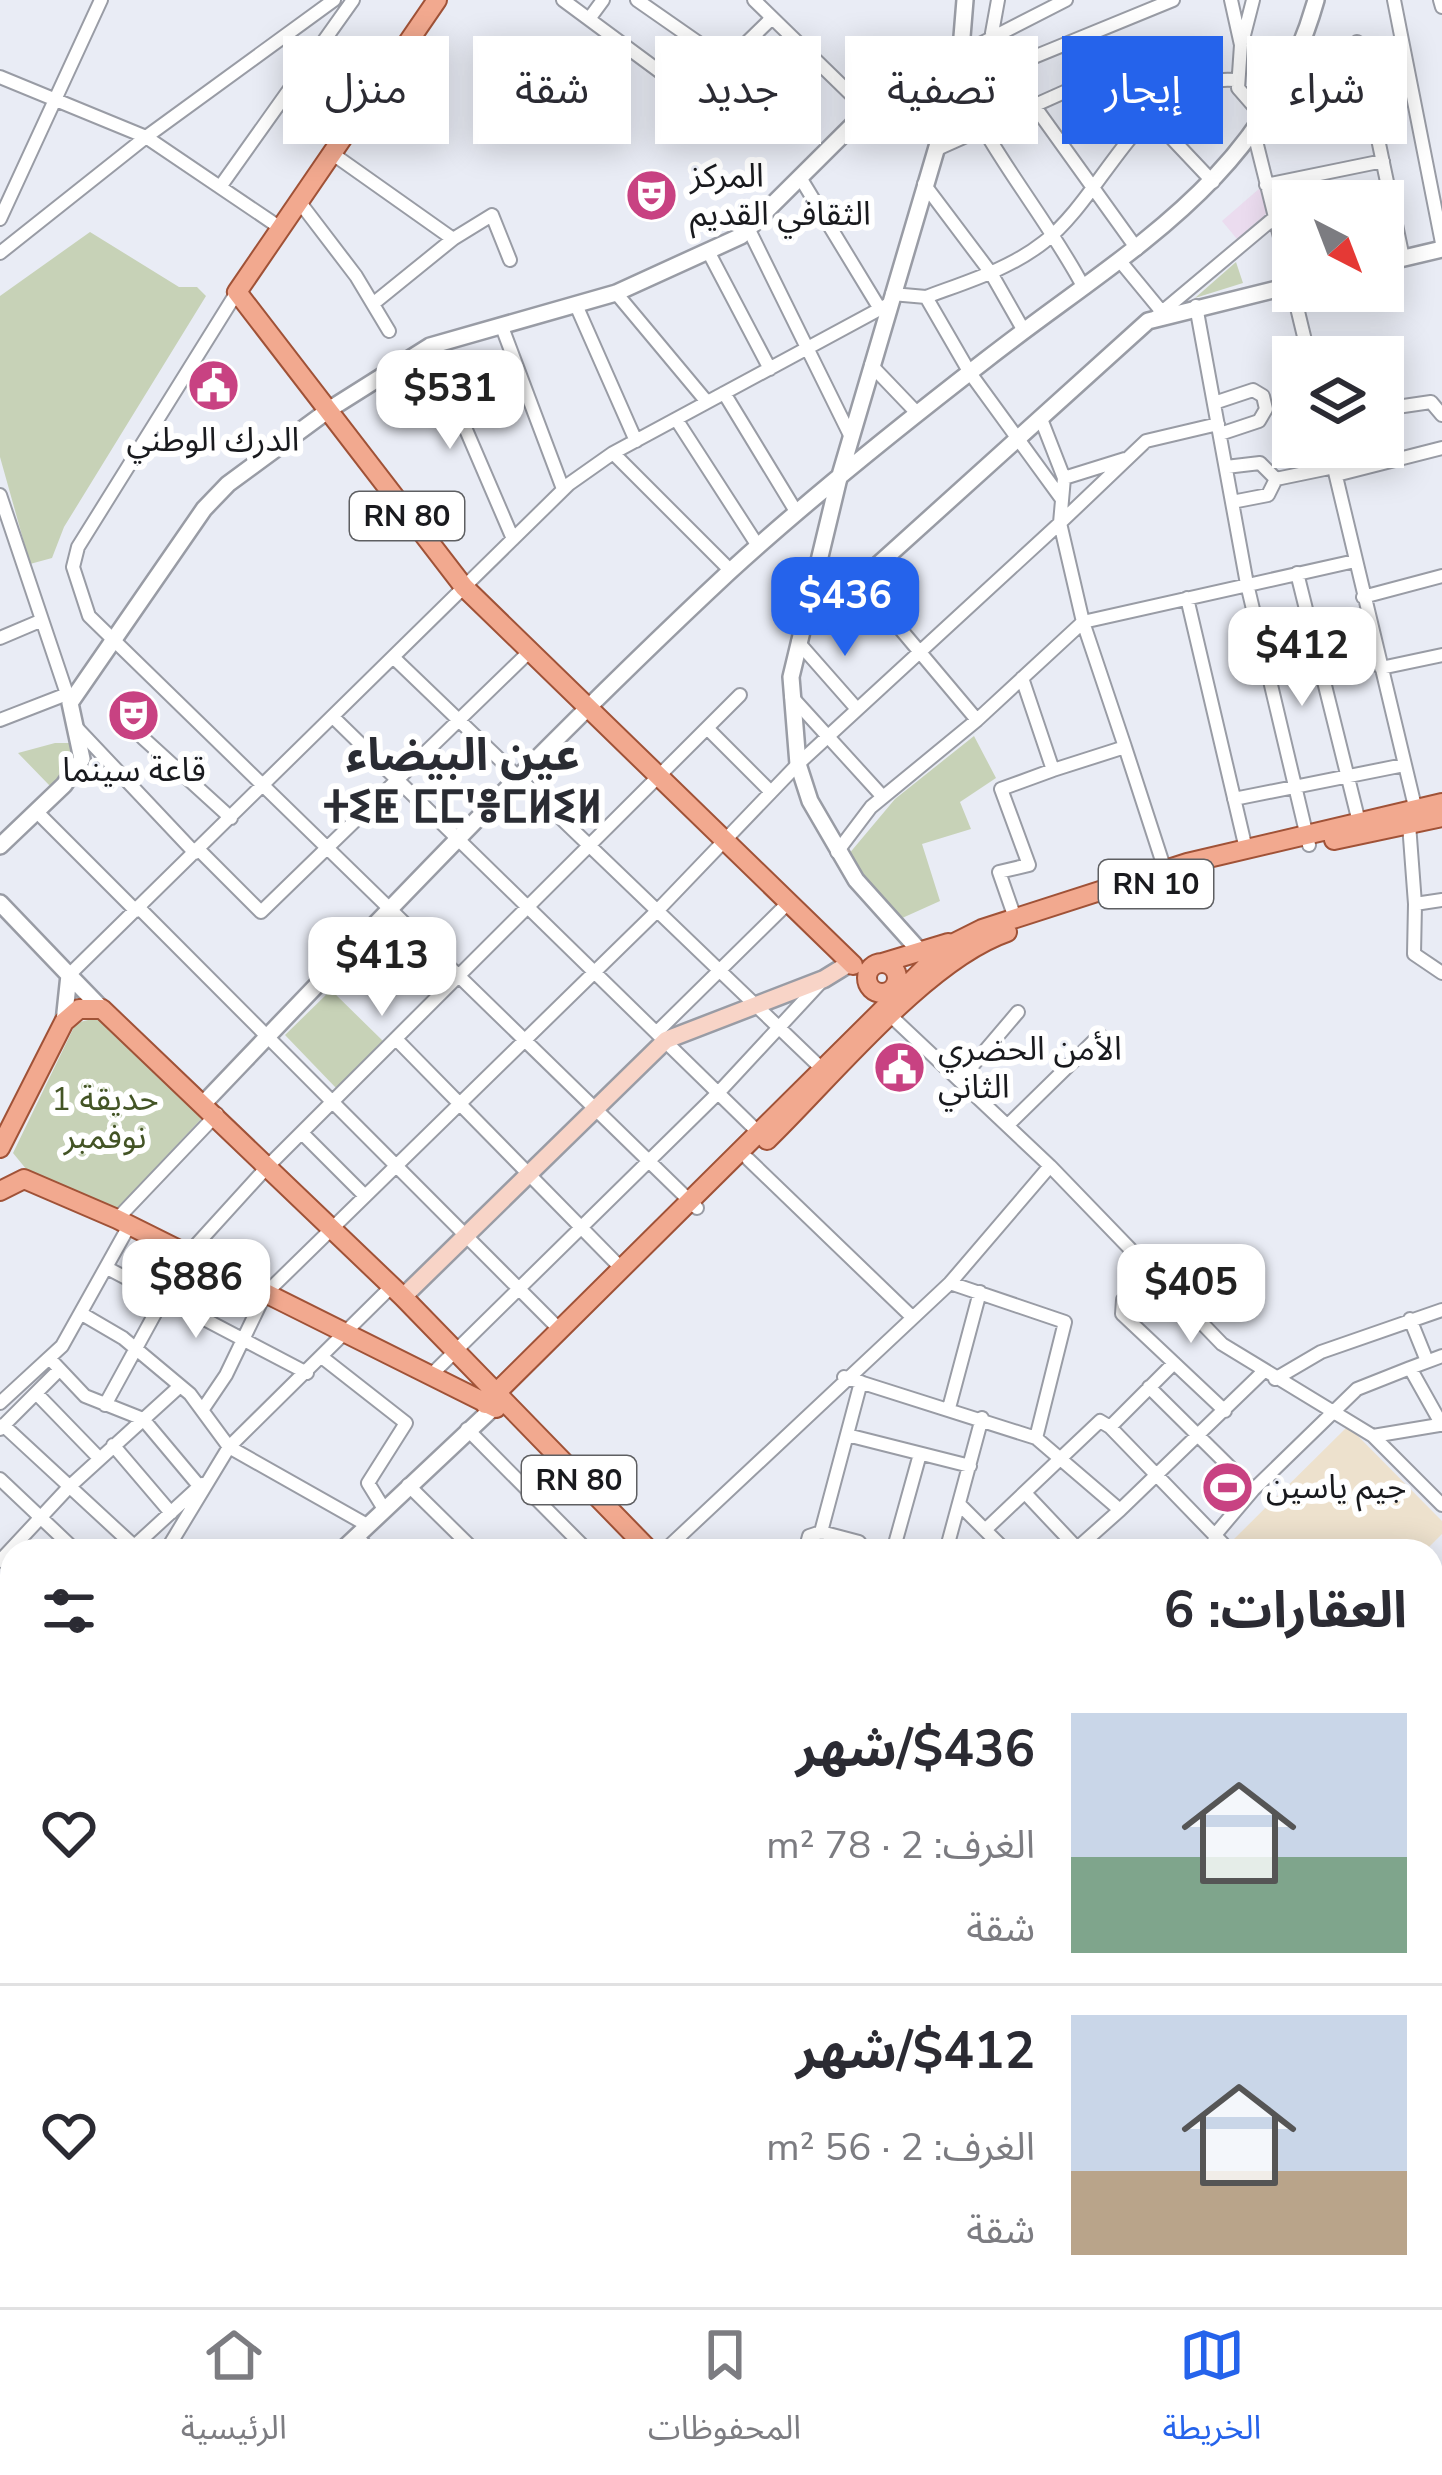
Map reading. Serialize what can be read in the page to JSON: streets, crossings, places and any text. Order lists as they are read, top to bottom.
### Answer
{
  "streets": {
    "main road": ["RN 80", "RN 10"]
  },
  "crossings": [
    ["RN 80", "RN 10"]
  ],
  "districts": ["عين البيضاء ⵜⵉⵟ ⵎⵎ'ⴻⵎⵍⵉⵍ"],
  "parks": ["حديقة 1 نوفمبر"],
  "places": {
    "theatre": ["المركز الثقافي القديم", "قاعة سينما"],
    "public building": ["الدرك الوطني", "الأمن الحضري الثاني"],
    "sports": ["جيم ياسين"]
  },
  "north": "bottom right",
  "page": {
    "chip": [
      "شراء",
      "إيجار",
      "تصفية",
      "جديد",
      "شقة",
      "منزل"
    ],
    "price": [
      "$531",
      "$436",
      "$412",
      "$413",
      "$886",
      "$405"
    ],
    "heading": "العقارات: 6",
    "list": [
      {
        "name": "$436/شهر",
        "note": "الغرف: 2 · 78 m² · شقة"
      },
      {
        "name": "$412/شهر",
        "note": "الغرف: 2 · 56 m² · شقة"
      }
    ],
    "tabs": ["الخريطة", "المحفوظات", "الرئيسية"]
  }
}
